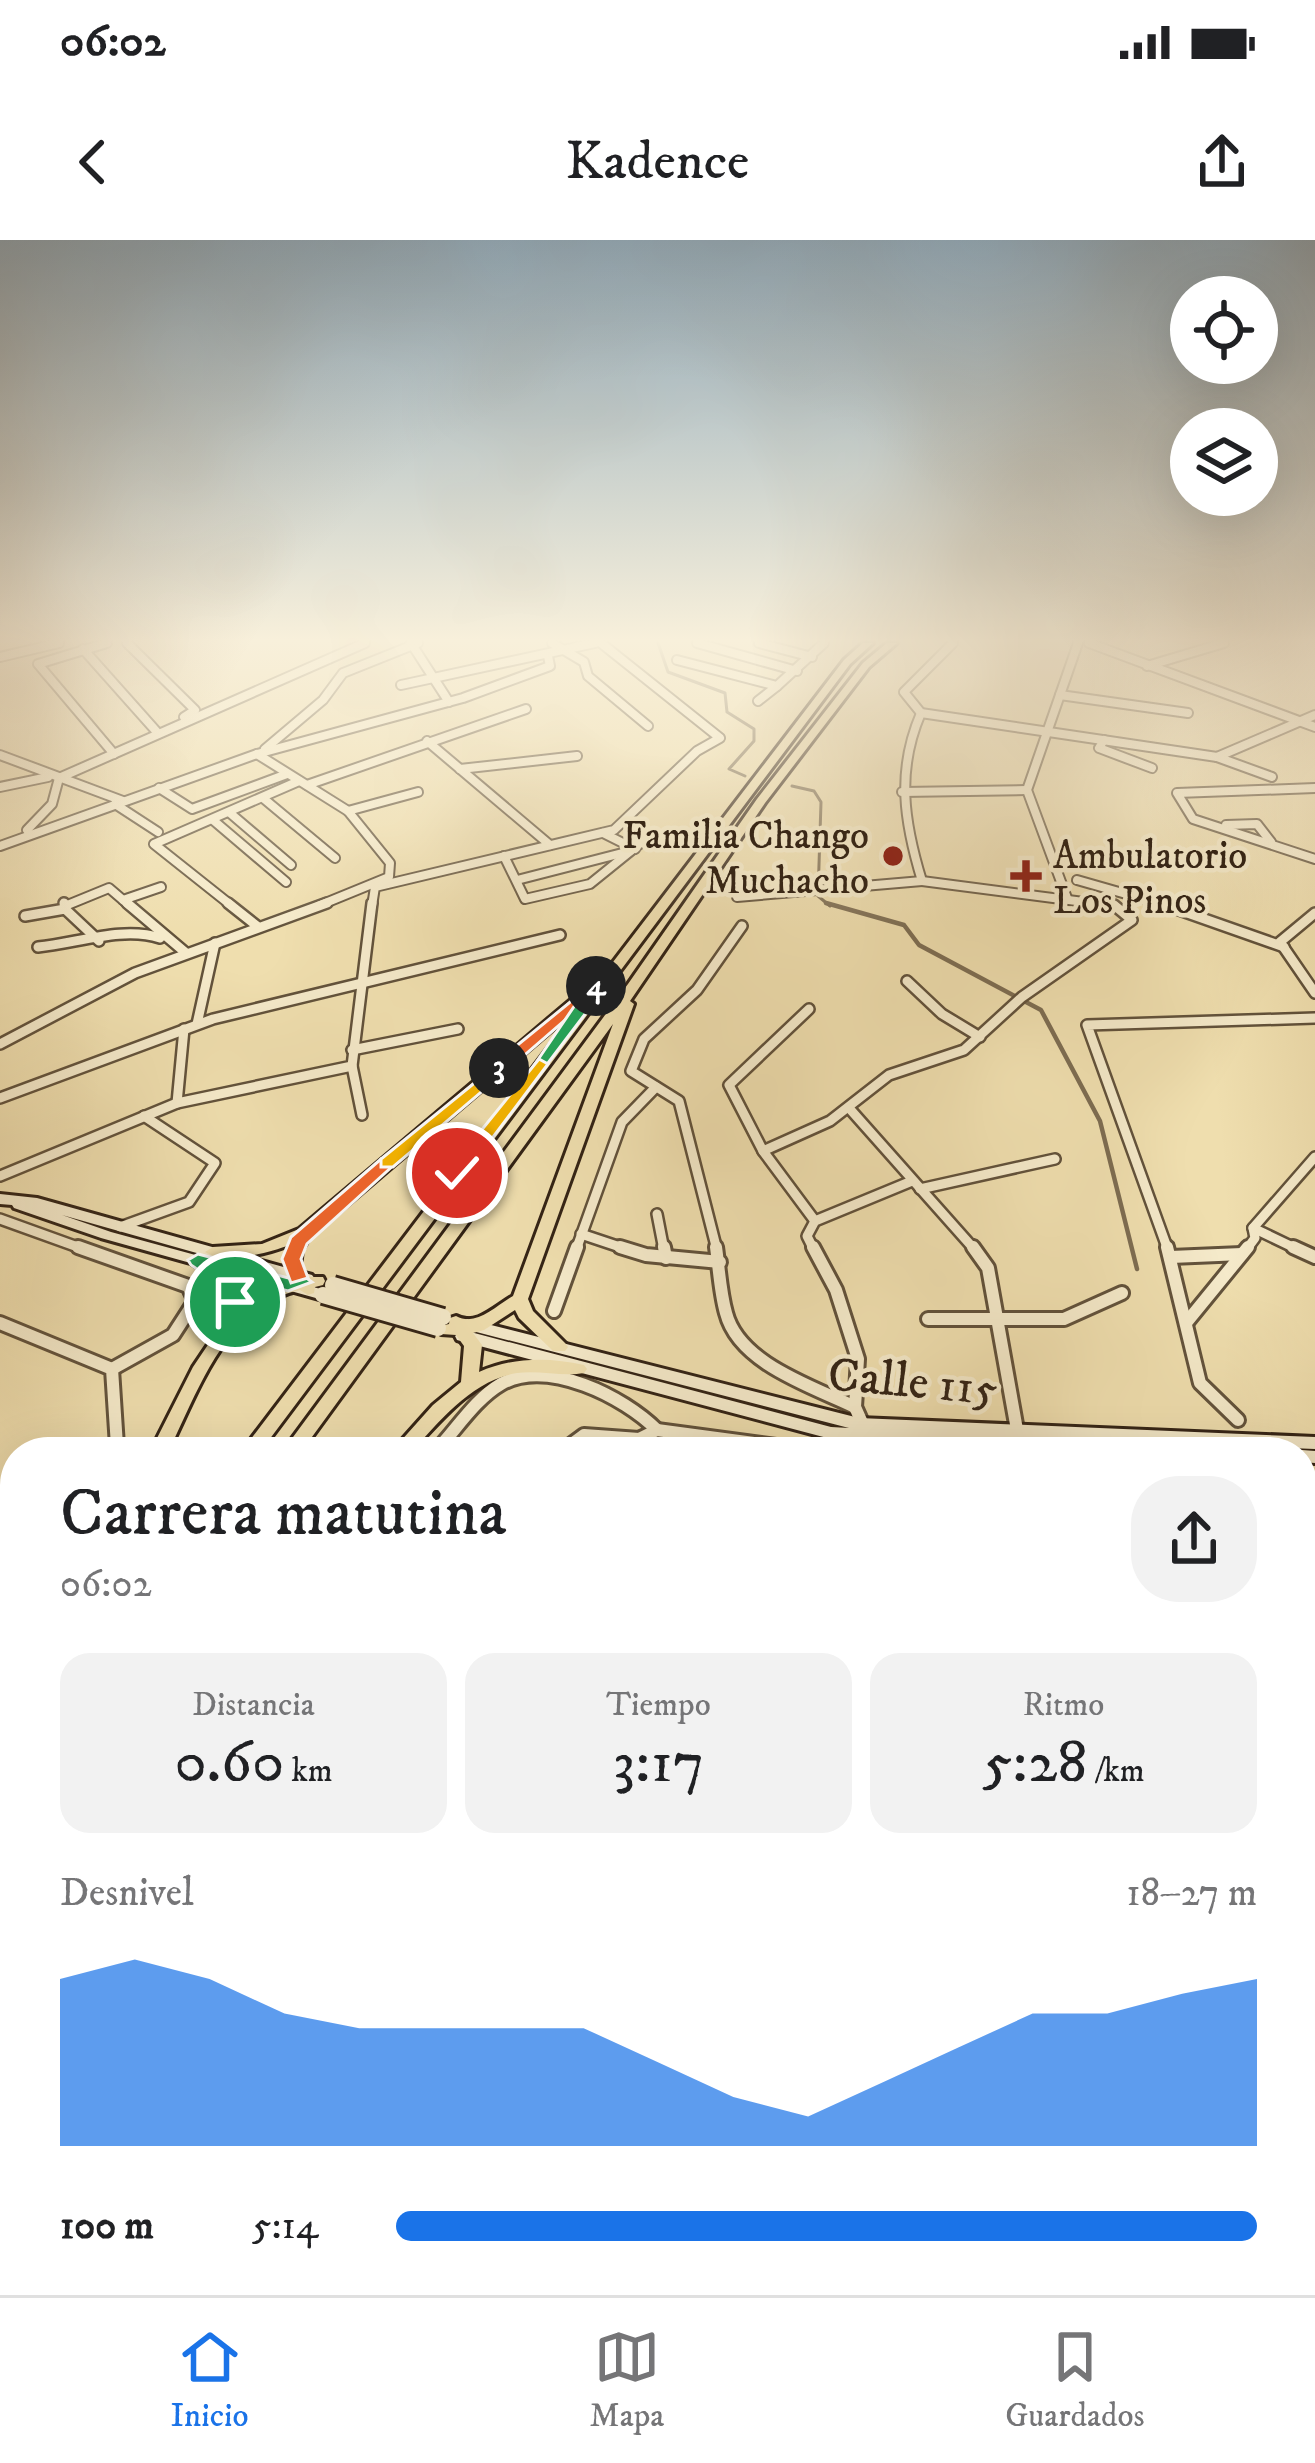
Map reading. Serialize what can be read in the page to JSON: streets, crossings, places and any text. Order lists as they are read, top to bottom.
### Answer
{
  "streets": {
    "main road": ["Calle 115"]
  },
  "places": {
    "other": ["Familia Chango Muchacho"],
    "health": ["Ambulatorio Los Pinos"]
  },
  "page": {
    "status": "06:02",
    "header": "Kadence",
    "pins": ["4", "3"],
    "heading": ["Carrera matutina", "06:02"],
    "stats": [
      ["Distancia", "0.60 km"],
      ["Tiempo", "3:17"],
      ["Ritmo", "5:28 /km"]
    ],
    "chart": ["Desnivel", "18–27 m"],
    "list": [
      {
        "name": "100 m",
        "note": "5:14"
      }
    ],
    "tabs": ["Inicio", "Mapa", "Guardados"]
  }
}
